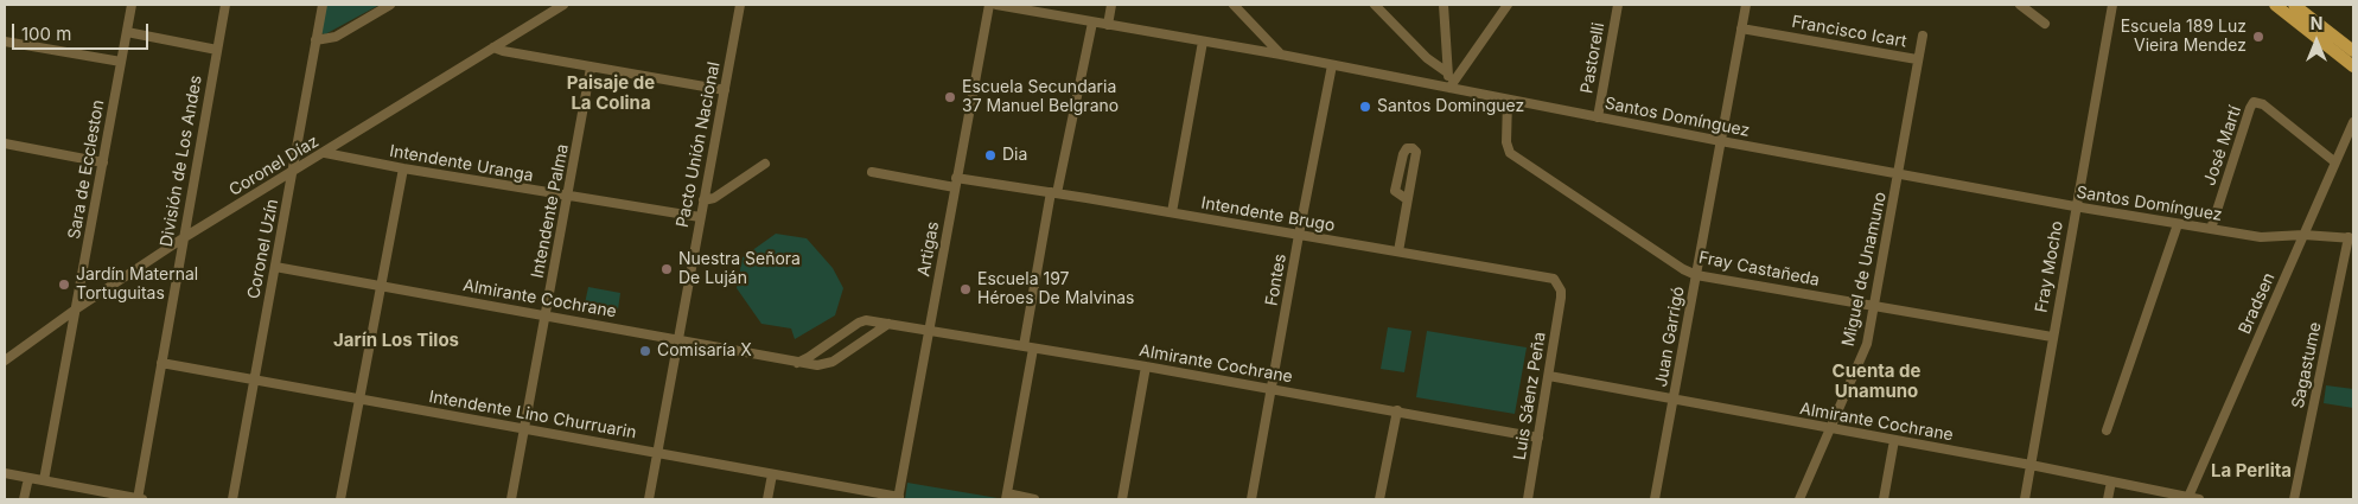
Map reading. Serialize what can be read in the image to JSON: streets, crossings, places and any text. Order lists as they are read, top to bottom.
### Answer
{
  "streets": {
    "street": [
      "Francisco Icart",
      "Pastorelli",
      "Santos Domínguez",
      "Pacto Unión Nacional",
      "José Martí",
      "División de Los Andes",
      "Intendente Uranga",
      "Coronel Díaz",
      "Sara de Eccleston",
      "Intendente Palma",
      "Intendente Brugo",
      "Coronel Uzín",
      "Artigas",
      "Fray Mocho",
      "Fray Castañeda",
      "Miguel de Unamuno",
      "Fontes",
      "Almirante Cochrane",
      "Bradsen",
      "Juan Garrigó",
      "Sagastume",
      "Luis Sáenz Peña",
      "Intendente Lino Churruarin"
    ]
  },
  "crossings": [
    ["Francisco Icart", "Miguel de Unamuno"],
    ["Francisco Icart", "Juan Garrigó"],
    ["Pastorelli", "Santos Domínguez"],
    ["Santos Domínguez", "José Martí"],
    ["Santos Domínguez", "Fray Mocho"],
    ["Santos Domínguez", "Fray Castañeda"],
    ["Santos Domínguez", "Miguel de Unamuno"],
    ["Santos Domínguez", "Fontes"],
    ["Santos Domínguez", "Bradsen"],
    ["Santos Domínguez", "Juan Garrigó"],
    ["Santos Domínguez", "Sagastume"],
    ["Pacto Unión Nacional", "Intendente Uranga"],
    ["Pacto Unión Nacional", "Almirante Cochrane"],
    ["Pacto Unión Nacional", "Intendente Lino Churruarin"],
    ["José Martí", "Bradsen"],
    ["División de Los Andes", "Coronel Díaz"],
    ["División de Los Andes", "Intendente Lino Churruarin"],
    ["Intendente Uranga", "Coronel Díaz"],
    ["Intendente Uranga", "Intendente Palma"],
    ["Coronel Díaz", "Sara de Eccleston"],
    ["Coronel Díaz", "Coronel Uzín"],
    ["Intendente Palma", "Almirante Cochrane"],
    ["Intendente Palma", "Intendente Lino Churruarin"],
    ["Intendente Brugo", "Artigas"],
    ["Intendente Brugo", "Fontes"],
    ["Intendente Brugo", "Luis Sáenz Peña"],
    ["Coronel Uzín", "Almirante Cochrane"],
    ["Coronel Uzín", "Intendente Lino Churruarin"],
    ["Artigas", "Almirante Cochrane"],
    ["Artigas", "Intendente Lino Churruarin"],
    ["Fray Mocho", "Fray Castañeda"],
    ["Fray Mocho", "Almirante Cochrane"],
    ["Fray Castañeda", "Miguel de Unamuno"],
    ["Fray Castañeda", "Juan Garrigó"],
    ["Miguel de Unamuno", "Almirante Cochrane"],
    ["Fontes", "Almirante Cochrane"],
    ["Almirante Cochrane", "Bradsen"],
    ["Almirante Cochrane", "Juan Garrigó"],
    ["Almirante Cochrane", "Luis Sáenz Peña"]
  ],
  "districts": [
    "Paisaje de La Colina",
    "Jarín Los Tilos",
    "Cuenta de Unamuno",
    "La Perlita"
  ],
  "places": [
    "Escuela 189 Luz Vieira Mendez",
    "Escuela Secundaria 37 Manuel Belgrano",
    "Santos Dominguez",
    "Dia",
    "Nuestra Señora De Luján",
    "Jardín Maternal Tortuguitas",
    "Escuela 197 Héroes De Malvinas",
    "Comisaría X"
  ],
  "scale_bar": "100 m",
  "north": "top"
}
